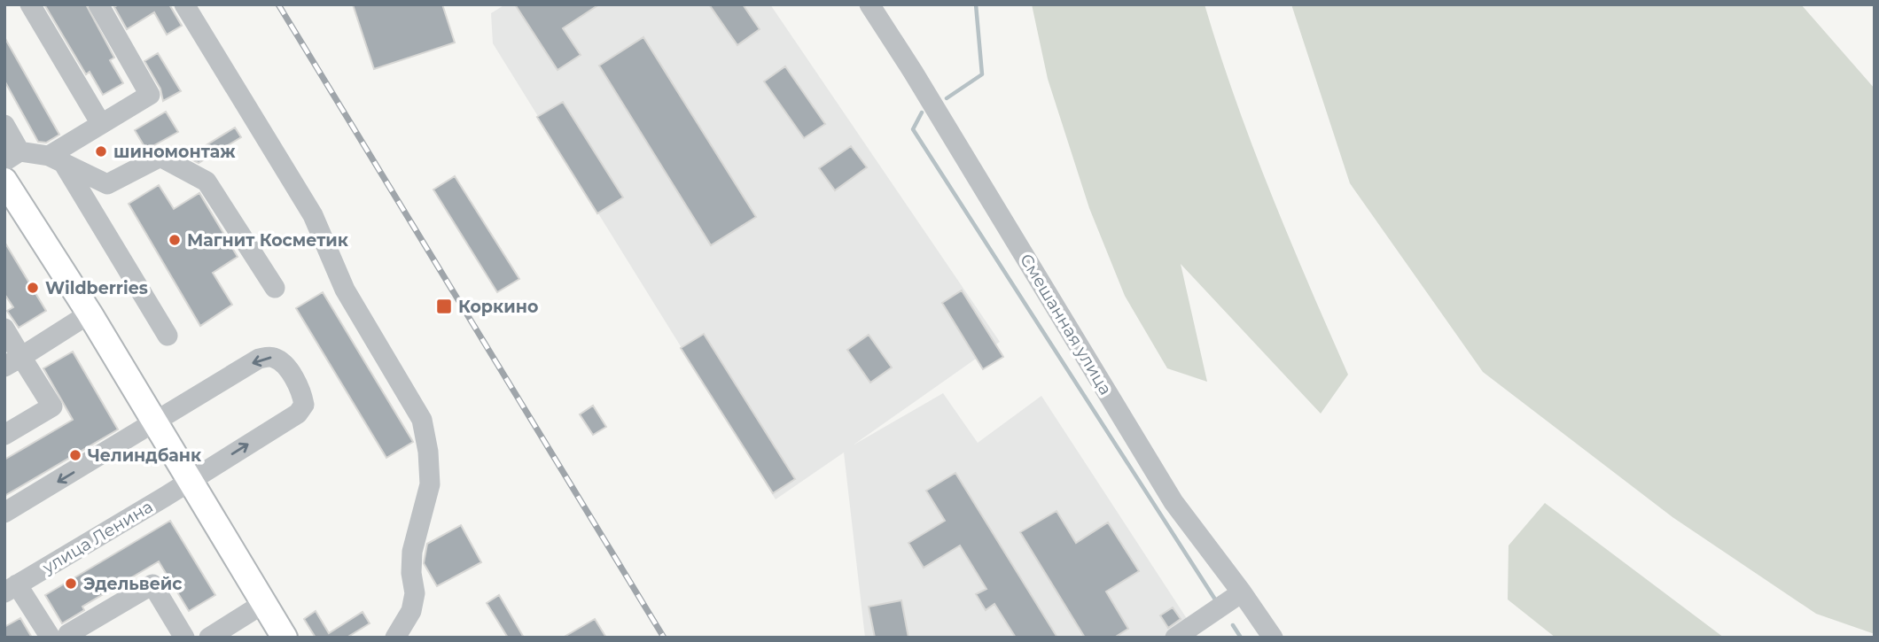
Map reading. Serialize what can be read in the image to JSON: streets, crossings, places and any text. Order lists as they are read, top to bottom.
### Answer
{
  "streets": {
    "street": ["Смешанная улица", "улица Ленина"]
  },
  "places": {
    "other": [
      "шиномонтаж",
      "Магнит Косметик",
      "Wildberries",
      "Челиндбанк",
      "Эдельвейс"
    ],
    "transit": ["Коркино"]
  }
}
